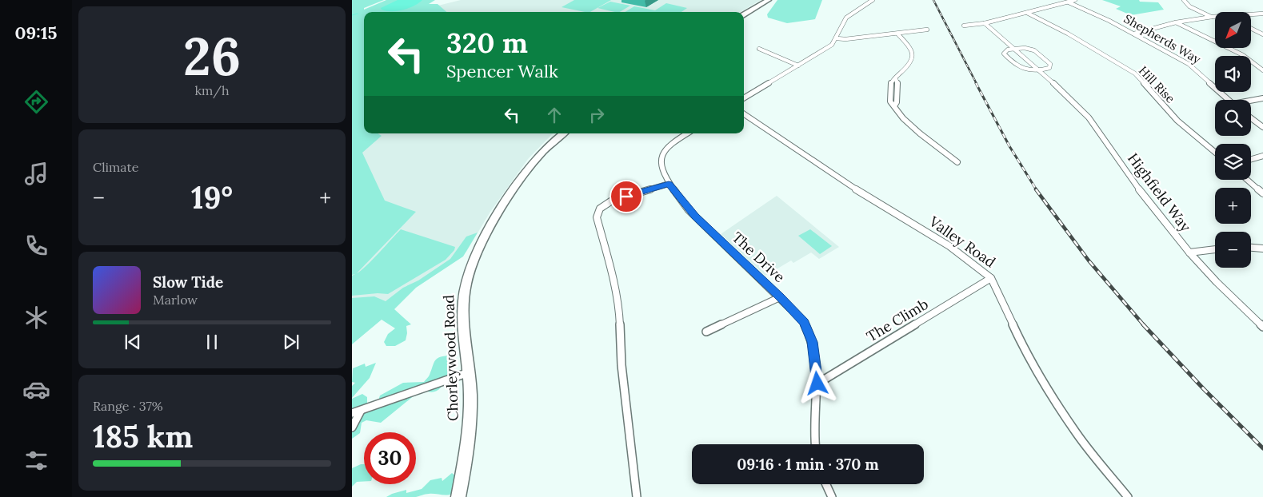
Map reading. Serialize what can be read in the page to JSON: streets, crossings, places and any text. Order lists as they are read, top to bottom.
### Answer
{
  "streets": {
    "main road": ["Chorleywood Road"],
    "street": [
      "Shepherds Way",
      "Hill Rise",
      "Highfield Way",
      "Valley Road",
      "The Drive",
      "The Climb"
    ]
  },
  "crossings": [
    ["Valley Road", "The Climb"],
    ["The Drive", "The Climb"]
  ],
  "north": "bottom left",
  "page": {
    "tabs": "09:15",
    "tile": [
      ["26", "km/h"],
      "Climate",
      ["Range · 37%", "185 km"]
    ],
    "map_buttons": ["+", "−"],
    "turn": ["320 m", "Spencer Walk"],
    "heat": ["−", "19°", "+"],
    "song": ["Slow Tide", "Marlow"],
    "limit": "30",
    "trip": "09:16 · 1 min · 370 m"
  }
}
